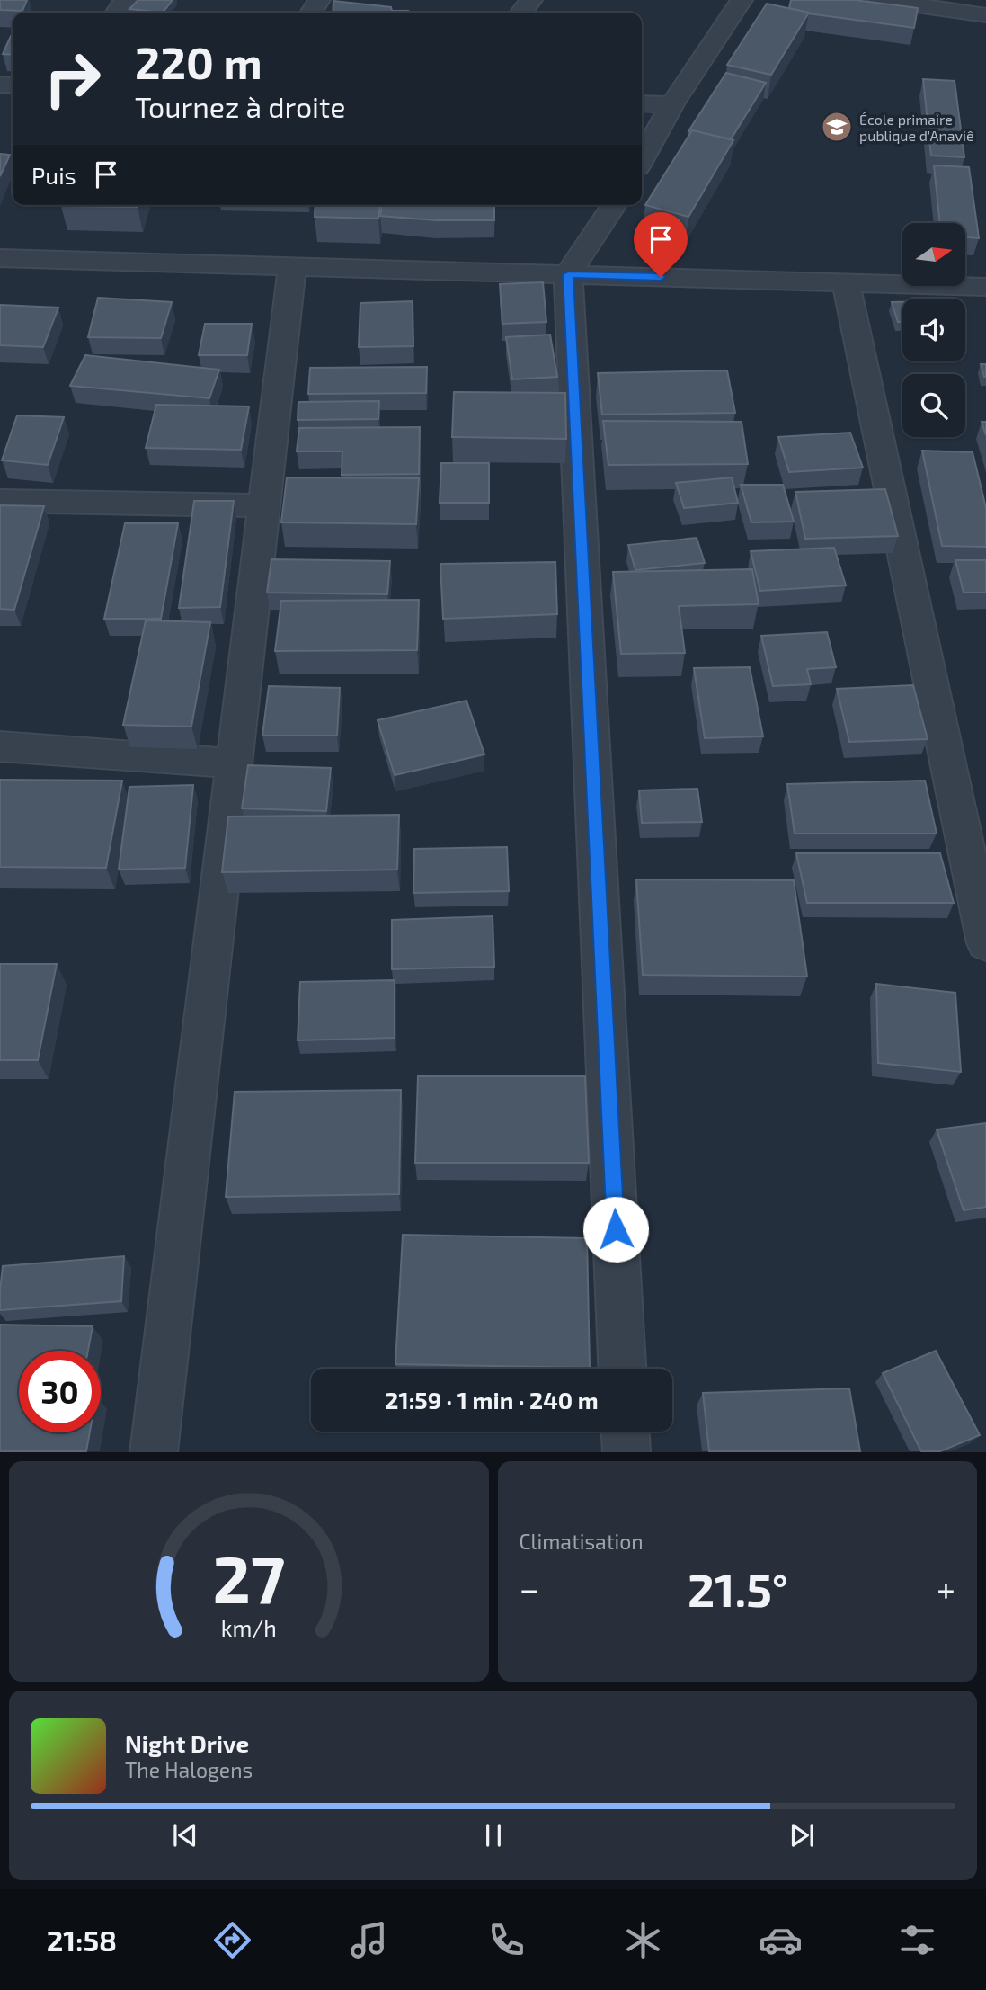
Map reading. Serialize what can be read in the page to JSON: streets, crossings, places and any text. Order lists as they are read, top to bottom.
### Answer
{
  "places": {
    "school or university": ["École primaire publique d'Anaviê"]
  },
  "north": "right",
  "page": {
    "turn": ["220 m", "Tournez à droite"],
    "then": "Puis",
    "limit": "30",
    "trip": "21:59 · 1 min · 240 m",
    "tile": "Climatisation",
    "heat": ["−", "21.5°", "+"],
    "song": ["Night Drive", "The Halogens"],
    "tabs": "21:58",
    "gauge": ["27", "km/h"]
  }
}
